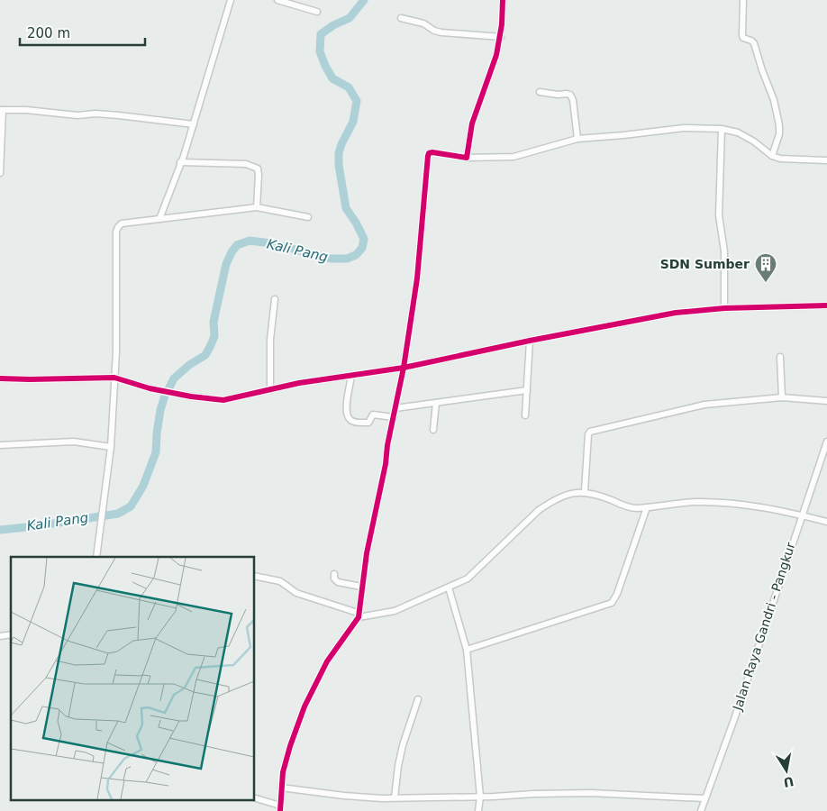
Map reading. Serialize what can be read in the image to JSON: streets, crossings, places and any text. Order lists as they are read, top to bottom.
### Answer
{
  "streets": {
    "street": ["Jalan Raya Gandri - Pangkur"]
  },
  "water": ["Kali Pang"],
  "places": {
    "building": ["SDN Sumber"]
  },
  "scale_bar": "200 m",
  "north": "bottom"
}
